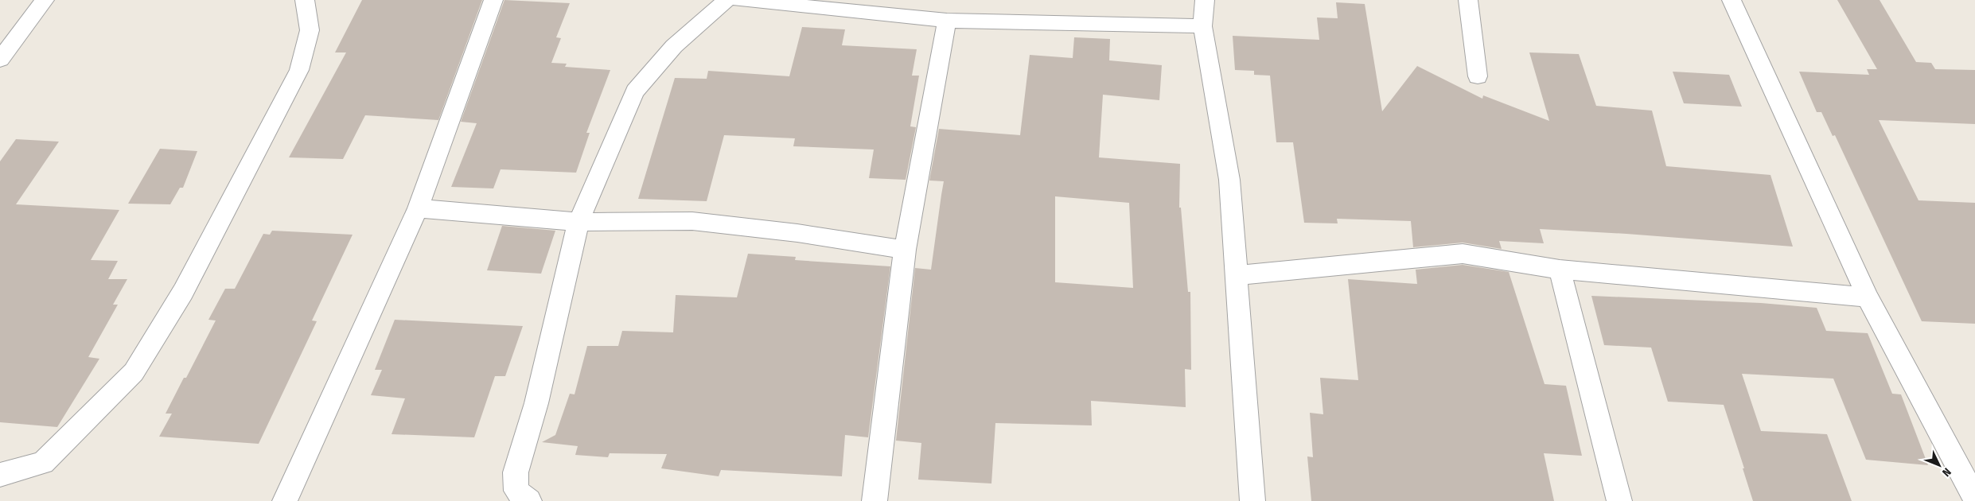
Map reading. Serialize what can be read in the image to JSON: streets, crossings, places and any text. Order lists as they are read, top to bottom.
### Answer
{
  "north": "bottom right"
}
